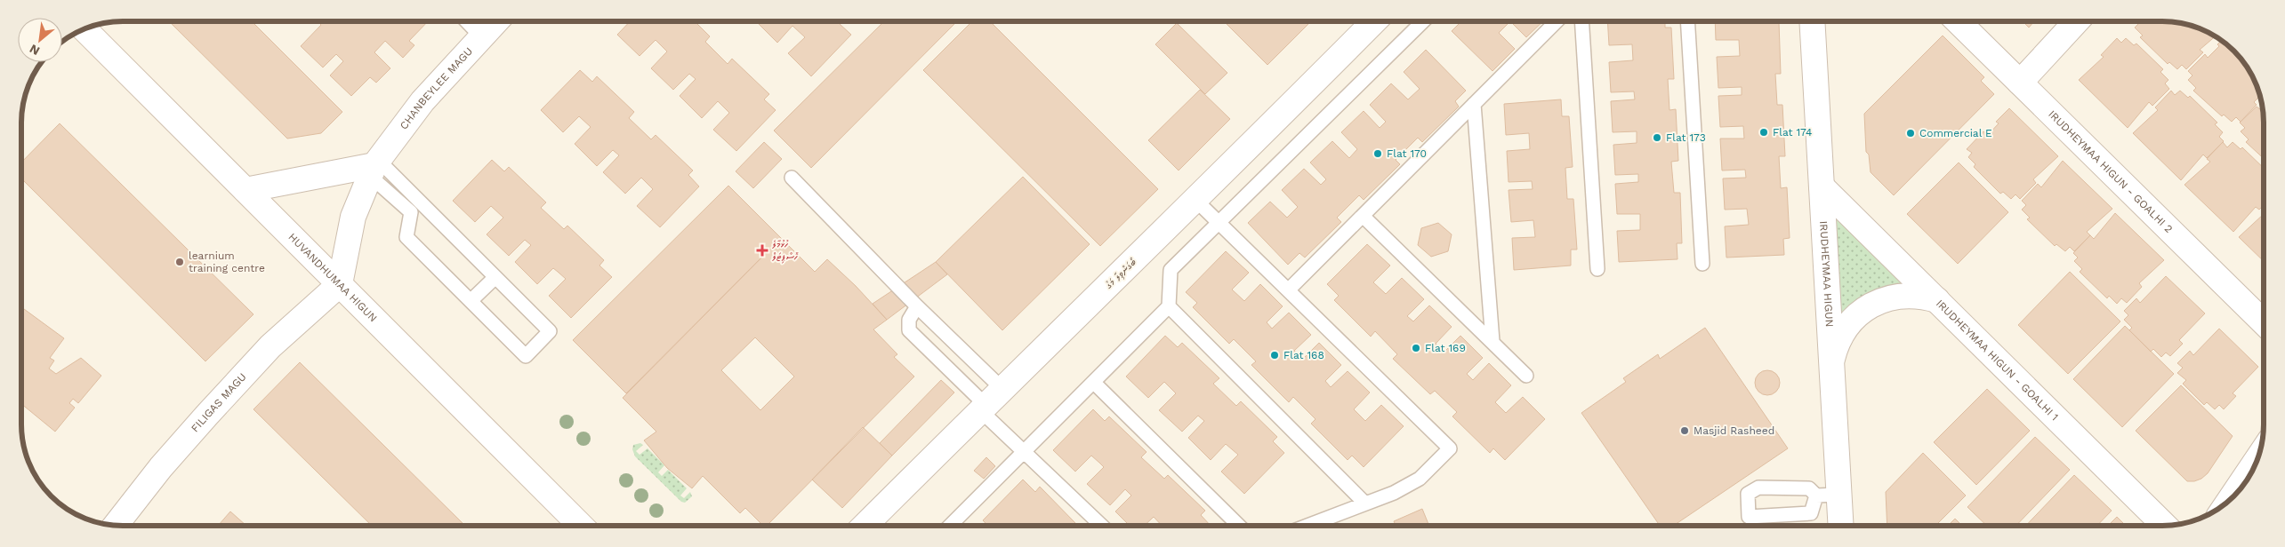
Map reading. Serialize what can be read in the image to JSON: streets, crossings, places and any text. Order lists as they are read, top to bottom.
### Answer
{
  "streets": {
    "street": [
      "CHANBEYLEE MAGU",
      "IRUDHEYMAA HIGUN - GOALHI 2",
      "ބޯގަންވިލާ މަގު",
      "IRUDHEYMAA HIGUN",
      "HUVANDHUMAA HIGUN",
      "IRUDHEYMAA HIGUN - GOALHI 1",
      "FILIGAS MAGU"
    ]
  },
  "crossings": [
    ["CHANBEYLEE MAGU", "HUVANDHUMAA HIGUN"],
    ["CHANBEYLEE MAGU", "FILIGAS MAGU"],
    ["IRUDHEYMAA HIGUN", "IRUDHEYMAA HIGUN - GOALHI 1"],
    ["HUVANDHUMAA HIGUN", "FILIGAS MAGU"]
  ],
  "places": {
    "other": [
      "Flat 174",
      "Commercial E",
      "Flat 173",
      "Flat 170",
      "learnium training centre",
      "Flat 169",
      "Flat 168",
      "Masjid Rasheed"
    ],
    "health": ["ހުޅުމާލެ ހޮސްޕިޓަލް"]
  },
  "north": "bottom left"
}
